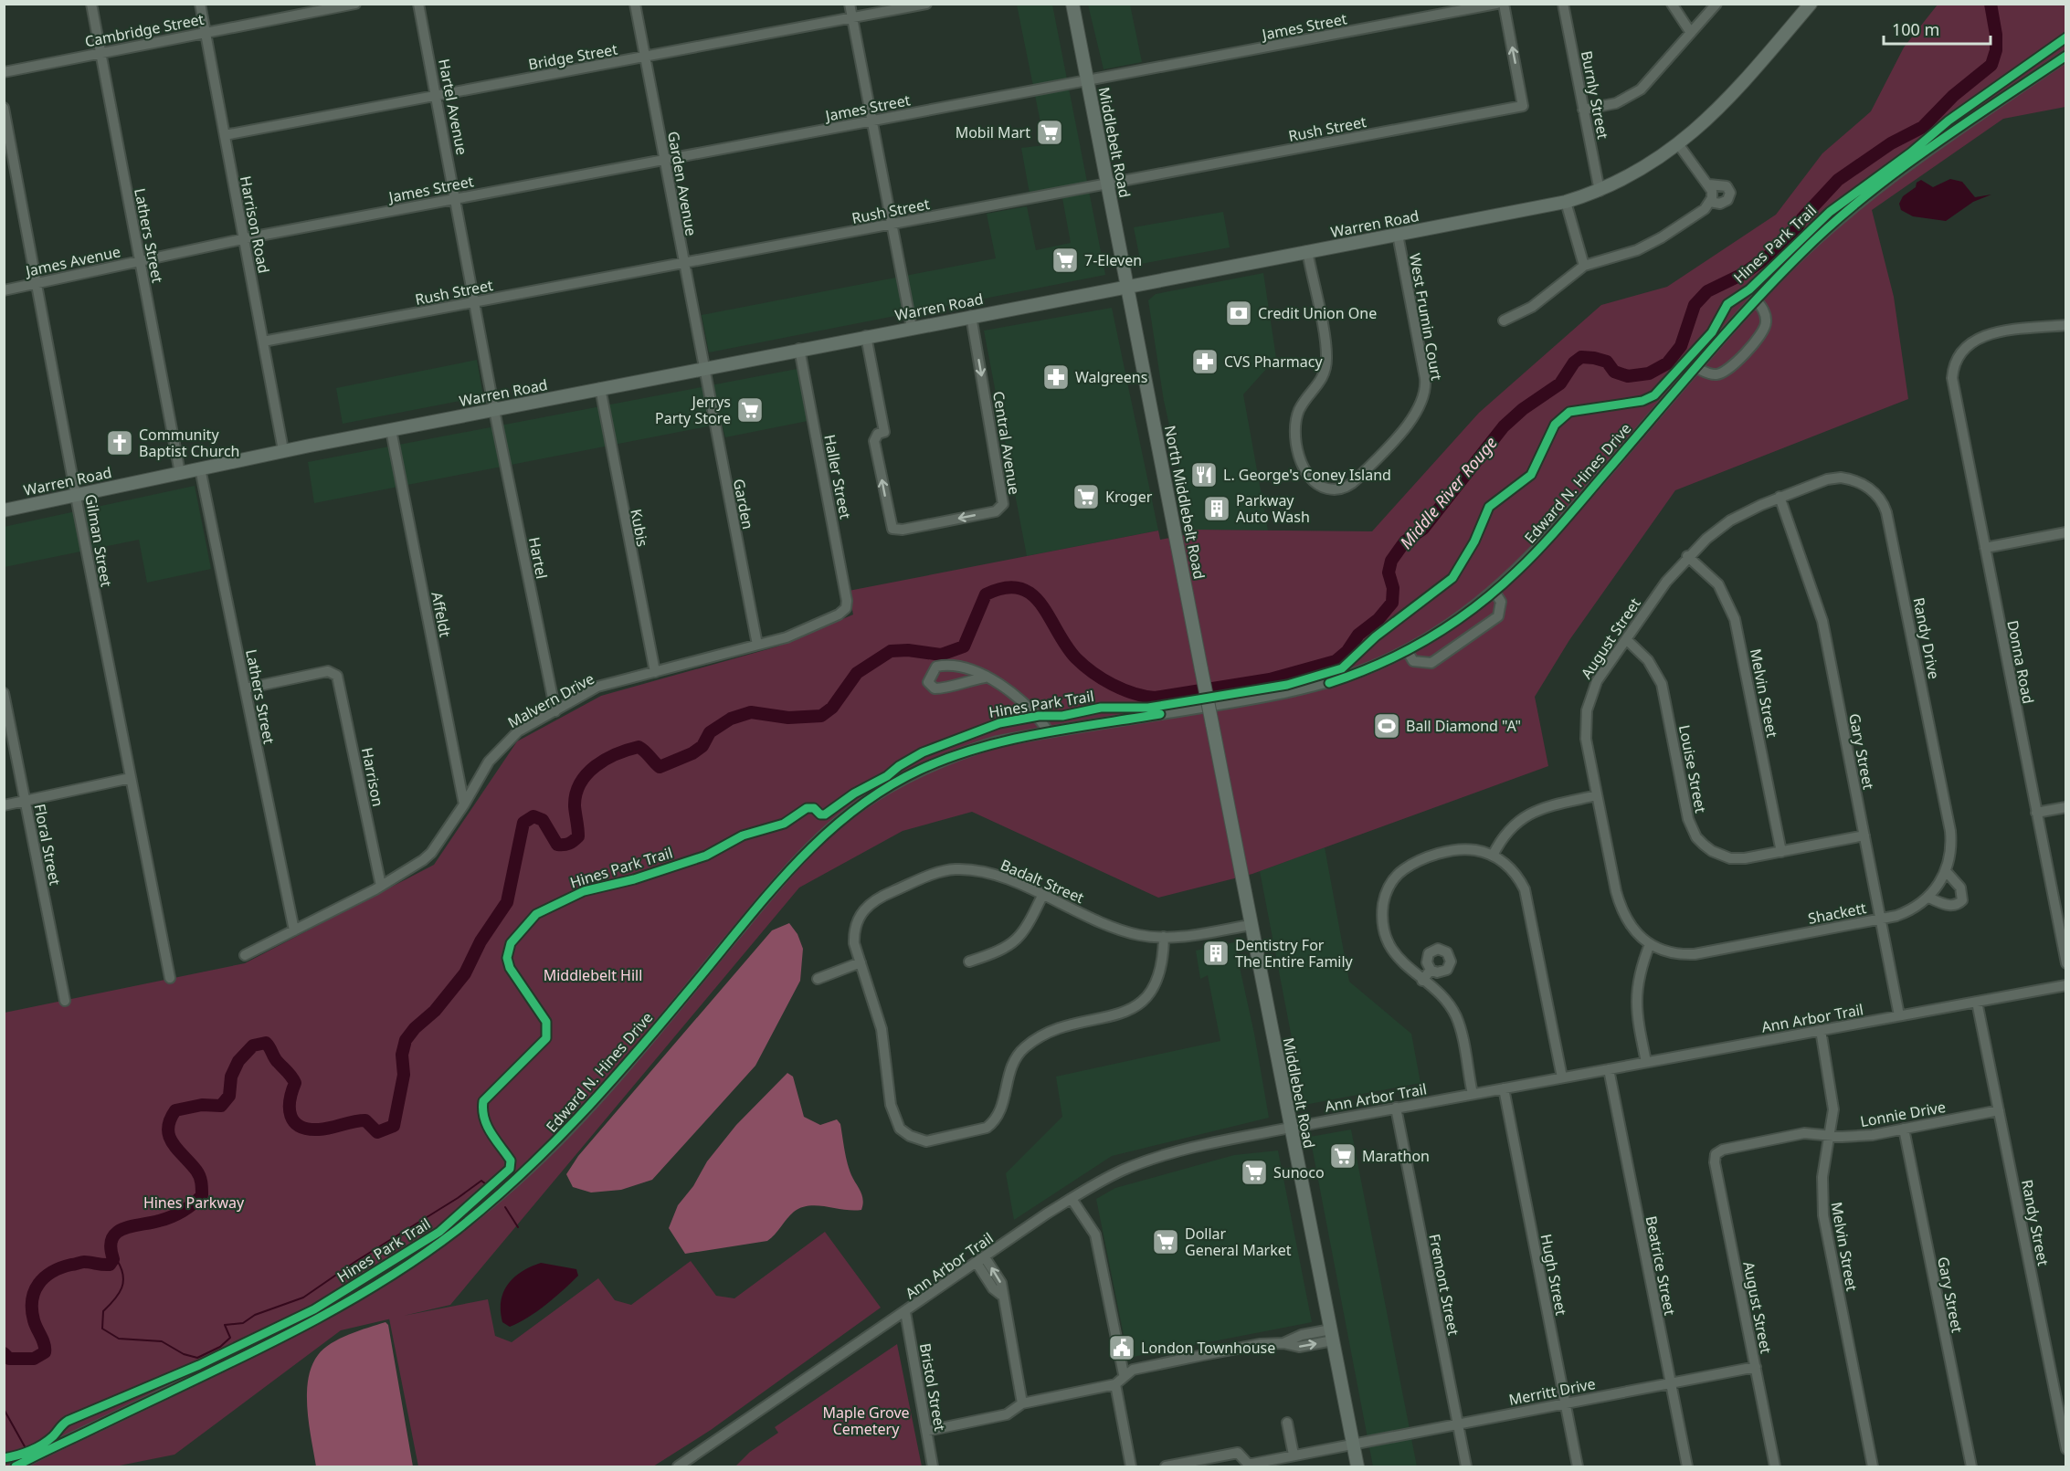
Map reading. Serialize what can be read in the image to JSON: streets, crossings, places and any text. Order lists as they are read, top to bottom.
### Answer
{
  "streets": {
    "main road": ["Middlebelt Road", "Warren Road", "North Middlebelt Road"],
    "street": [
      "James Street",
      "Cambridge Street",
      "Bridge Street",
      "Burnly Street",
      "Hartel Avenue",
      "Rush Street",
      "Garden Avenue",
      "Harrison Road",
      "Lathers Street",
      "James Avenue",
      "West Frumin Court",
      "Central Avenue",
      "Haller Street",
      "Edward N. Hines Drive",
      "Garden",
      "Kubis",
      "Gilman Street",
      "Hartel",
      "Affeldt",
      "August Street",
      "Randy Drive",
      "Donna Road",
      "Melvin Street",
      "Malvern Drive",
      "Gary Street",
      "Louise Street",
      "Harrison",
      "Floral Street",
      "Badalt Street",
      "Shackett",
      "Ann Arbor Trail",
      "Lonnie Drive",
      "Randy Street",
      "Beatrice Street",
      "Hugh Street",
      "Fremont Street",
      "Bristol Street",
      "Merritt Drive"
    ],
    "cycle path": ["Hines Park Trail"]
  },
  "crossings": [
    ["James Street", "Hartel Avenue"],
    ["James Street", "Middlebelt Road"],
    ["James Street", "Garden Avenue"],
    ["James Street", "Harrison Road"],
    ["James Street", "James Avenue"],
    ["Cambridge Street", "Harrison Road"],
    ["Cambridge Street", "Lathers Street"],
    ["Bridge Street", "Hartel Avenue"],
    ["Bridge Street", "Garden Avenue"],
    ["Bridge Street", "Harrison Road"],
    ["Burnly Street", "Warren Road"],
    ["Hartel Avenue", "Rush Street"],
    ["Hartel Avenue", "Warren Road"],
    ["Hartel Avenue", "Hartel"],
    ["Rush Street", "Middlebelt Road"],
    ["Rush Street", "Garden Avenue"],
    ["Rush Street", "Harrison Road"],
    ["Middlebelt Road", "Warren Road"],
    ["Middlebelt Road", "North Middlebelt Road"],
    ["Middlebelt Road", "Badalt Street"],
    ["Middlebelt Road", "Ann Arbor Trail"],
    ["Middlebelt Road", "Merritt Drive"],
    ["Garden Avenue", "Warren Road"],
    ["Garden Avenue", "Garden"],
    ["Warren Road", "Harrison Road"],
    ["Warren Road", "Lathers Street"],
    ["Warren Road", "West Frumin Court"],
    ["Warren Road", "Central Avenue"],
    ["Warren Road", "Haller Street"],
    ["Warren Road", "North Middlebelt Road"],
    ["Warren Road", "Garden"],
    ["Warren Road", "Kubis"],
    ["Warren Road", "Gilman Street"],
    ["Warren Road", "Hartel"],
    ["Warren Road", "Affeldt"],
    ["Harrison Road", "James Avenue"],
    ["Lathers Street", "James Avenue"],
    ["Lathers Street", "Malvern Drive"],
    ["Lathers Street", "Harrison"],
    ["James Avenue", "Gilman Street"],
    ["Haller Street", "Malvern Drive"],
    ["Garden", "Malvern Drive"],
    ["Kubis", "Malvern Drive"],
    ["Hartel", "Malvern Drive"],
    ["Affeldt", "Malvern Drive"],
    ["August Street", "Randy Drive"],
    ["August Street", "Melvin Street"],
    ["August Street", "Gary Street"],
    ["August Street", "Louise Street"],
    ["August Street", "Shackett"],
    ["August Street", "Lonnie Drive"],
    ["August Street", "Merritt Drive"],
    ["Randy Drive", "Shackett"],
    ["Melvin Street", "Louise Street"],
    ["Melvin Street", "Ann Arbor Trail"],
    ["Melvin Street", "Lonnie Drive"],
    ["Malvern Drive", "Harrison"],
    ["Gary Street", "Louise Street"],
    ["Gary Street", "Shackett"],
    ["Gary Street", "Ann Arbor Trail"],
    ["Gary Street", "Lonnie Drive"],
    ["Ann Arbor Trail", "Randy Street"],
    ["Ann Arbor Trail", "Beatrice Street"],
    ["Ann Arbor Trail", "Hugh Street"],
    ["Ann Arbor Trail", "Fremont Street"],
    ["Ann Arbor Trail", "Bristol Street"],
    ["Lonnie Drive", "Randy Street"],
    ["Beatrice Street", "Merritt Drive"],
    ["Hugh Street", "Merritt Drive"],
    ["Fremont Street", "Merritt Drive"]
  ],
  "water": ["Middle River Rouge"],
  "parks": ["Middlebelt Hill", "Hines Parkway", "Maple Grove Cemetery"],
  "places": {
    "supermarket": [
      "Mobil Mart",
      "7-Eleven",
      "Jerrys Party Store",
      "Kroger",
      "Marathon",
      "Sunoco",
      "Dollar General Market"
    ],
    "bank": ["Credit Union One"],
    "pharmacy": ["CVS Pharmacy", "Walgreens"],
    "church": ["Community Baptist Church"],
    "restaurant": ["L. George's Coney Island"],
    "building": ["Parkway Auto Wash", "Dentistry For The Entire Family"],
    "sports": ["Ball Diamond \"A\""],
    "public building": ["London Townhouse"]
  },
  "scale_bar": "100 m"
}
